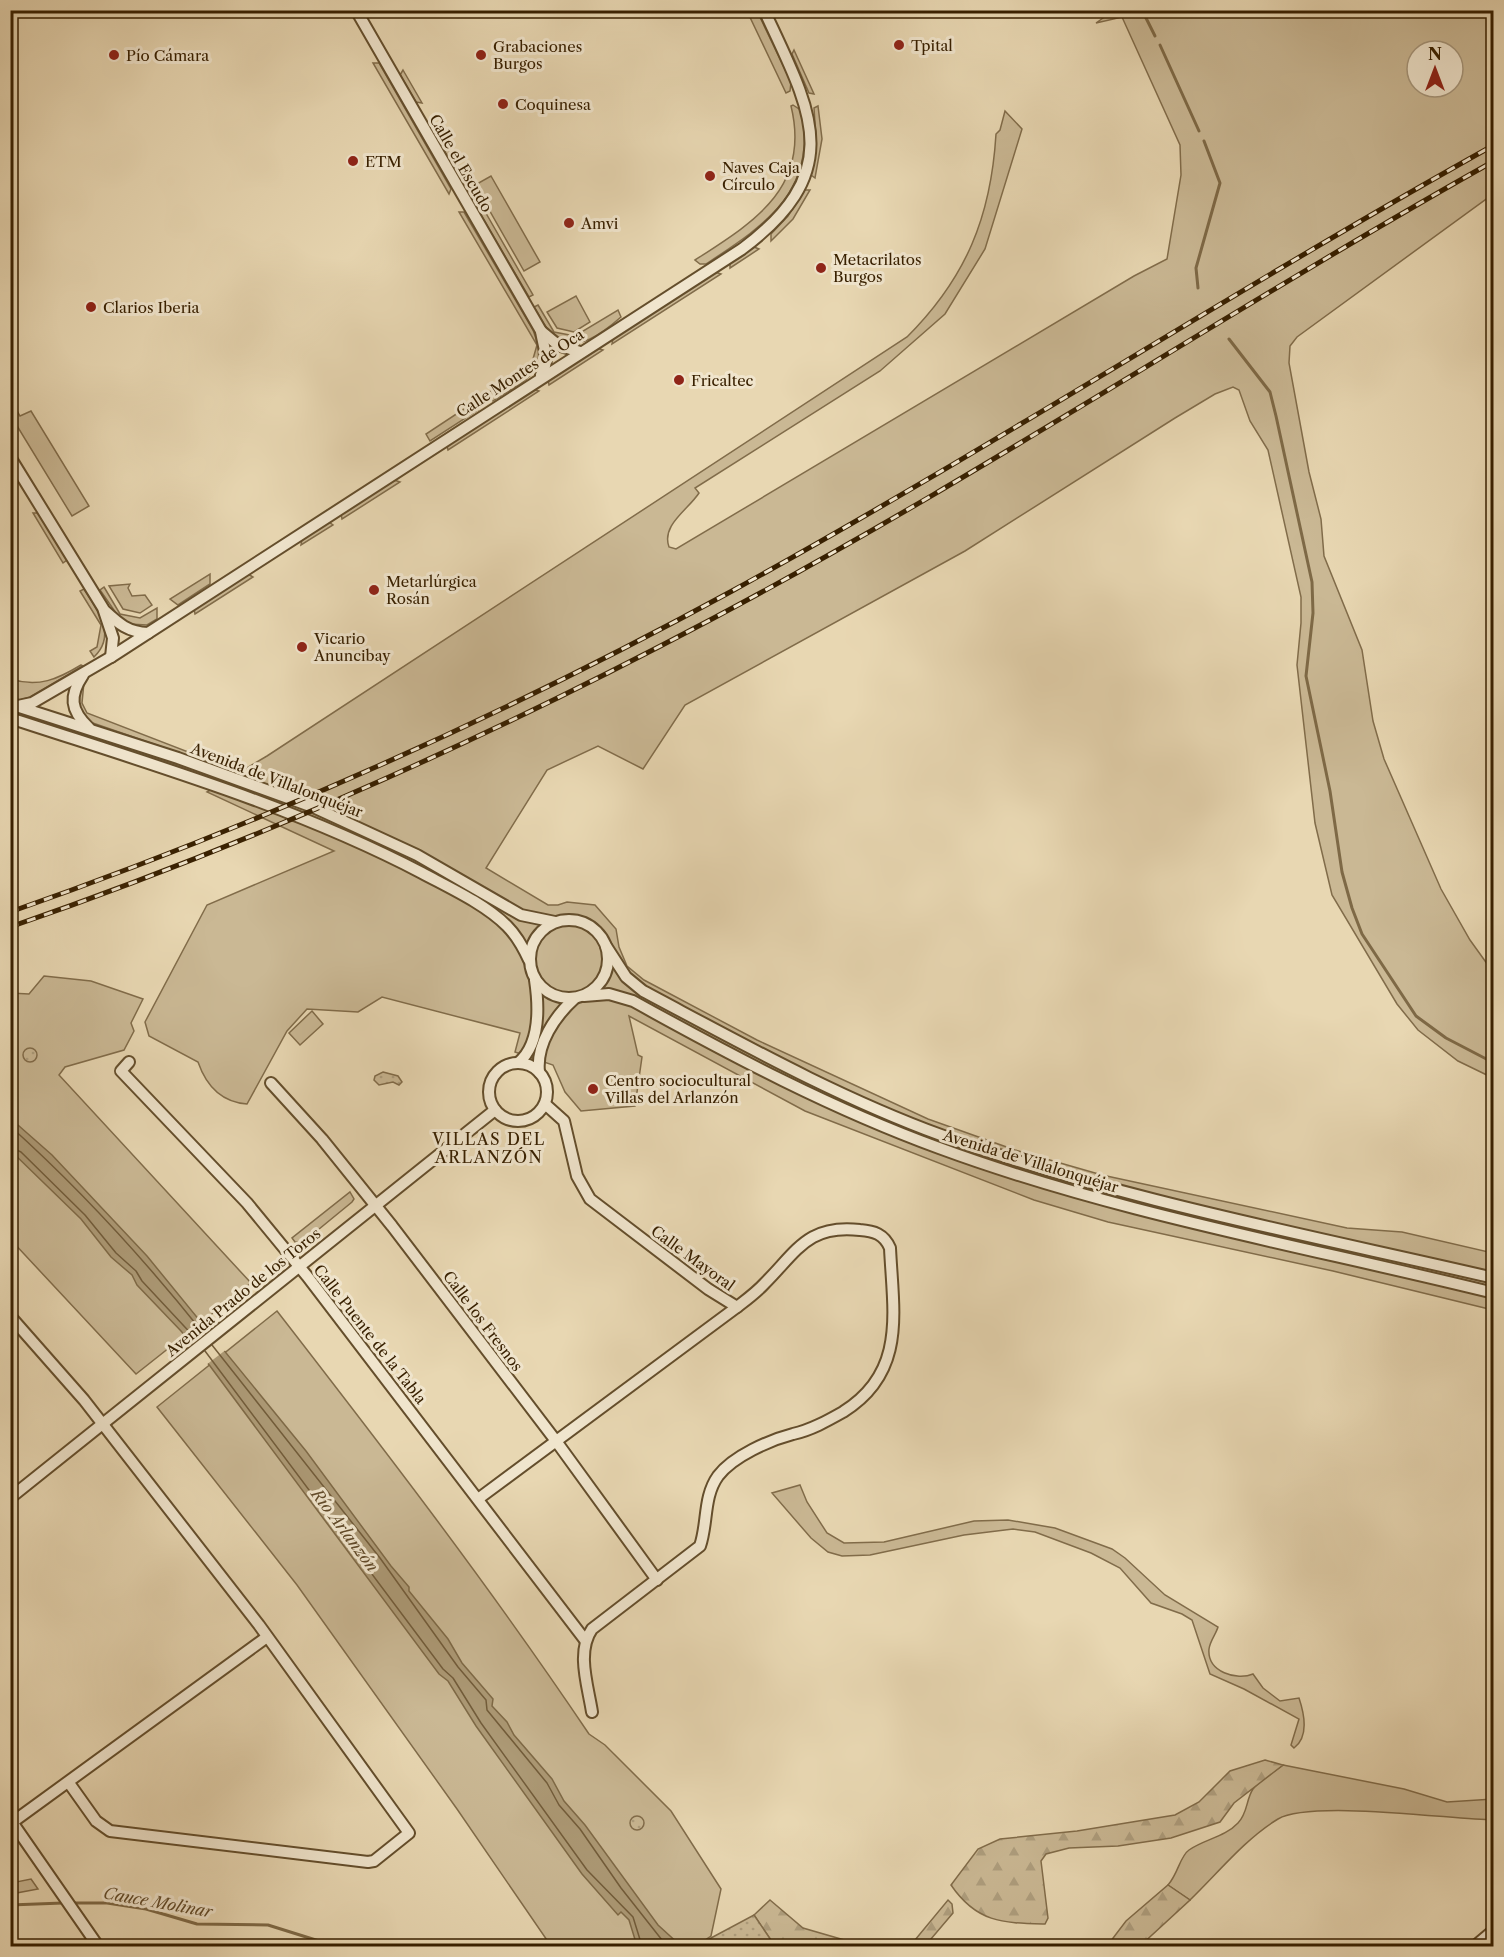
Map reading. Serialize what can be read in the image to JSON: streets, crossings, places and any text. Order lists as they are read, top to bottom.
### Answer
{
  "streets": {
    "street": [
      "Calle el Escudo",
      "Calle Montes de Oca",
      "Avenida de Villalonquéjar",
      "Calle Mayoral",
      "Avenida Prado de los Toros",
      "Calle los Fresnos",
      "Calle Puente de la Tabla"
    ]
  },
  "crossings": [
    ["Calle el Escudo", "Calle Montes de Oca"],
    ["Calle Montes de Oca", "Avenida de Villalonquéjar"],
    ["Calle Mayoral", "Avenida Prado de los Toros"],
    ["Calle Mayoral", "Calle los Fresnos"],
    ["Calle Mayoral", "Calle Puente de la Tabla"],
    ["Avenida Prado de los Toros", "Calle los Fresnos"],
    ["Avenida Prado de los Toros", "Calle Puente de la Tabla"]
  ],
  "districts": ["VILLAS DEL ARLANZÓN"],
  "water": ["Río Arlanzón", "Cauce Molinar"],
  "places": [
    "Tpital",
    "Pío Cámara",
    "Grabaciones Burgos",
    "Coquinesa",
    "ETM",
    "Naves Caja Círculo",
    "Amvi",
    "Metacrilatos Burgos",
    "Clarios Iberia",
    "Fricaltec",
    "Metarlúrgica Rosán",
    "Vicario Anuncibay",
    "Centro sociocultural Villas del Arlanzón"
  ],
  "north": "top"
}
